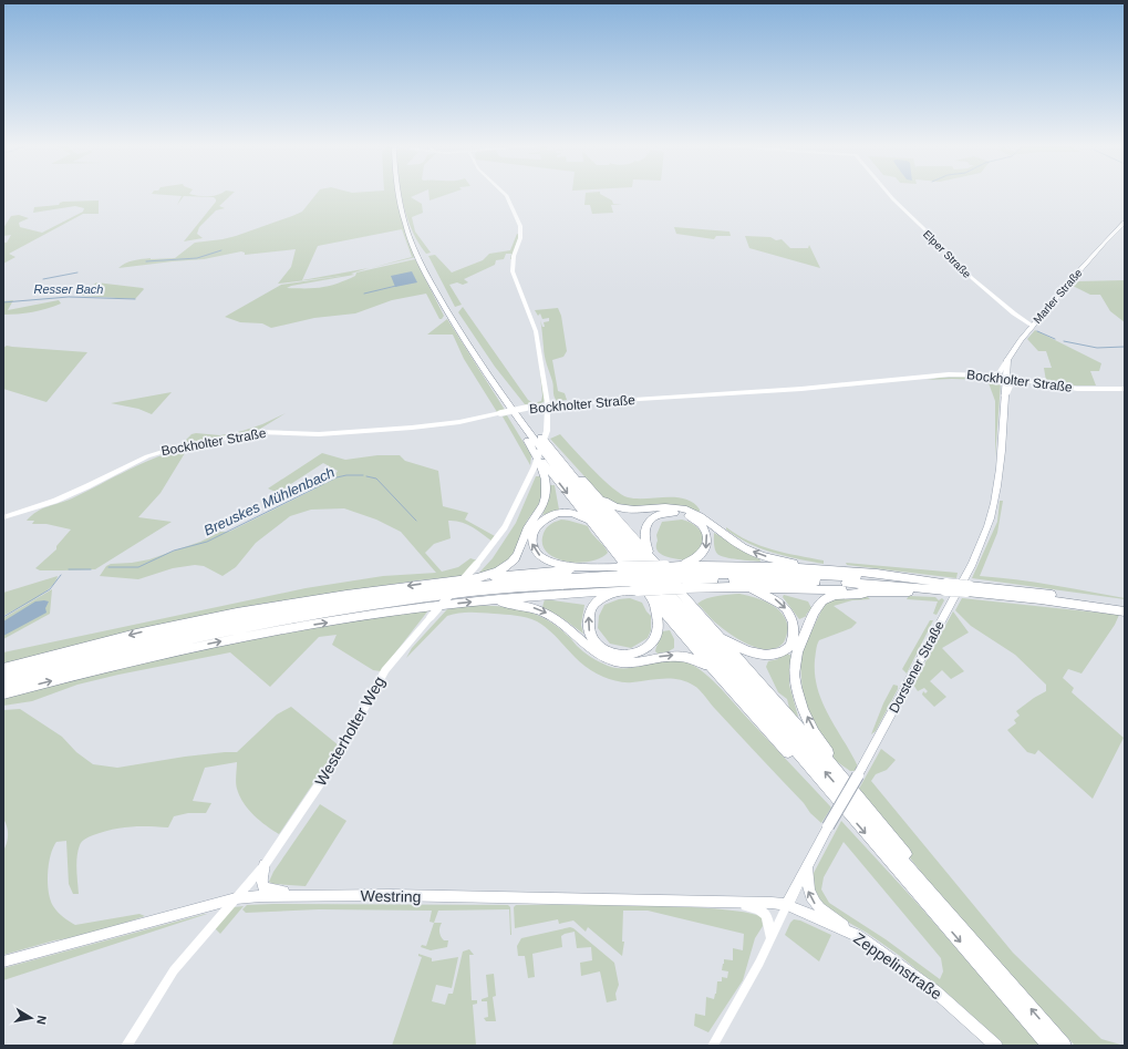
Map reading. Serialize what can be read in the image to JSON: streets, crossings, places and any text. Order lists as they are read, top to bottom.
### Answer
{
  "streets": {
    "main road": [
      "Marler Straße",
      "Dorstener Straße",
      "Westring",
      "Zeppelinstraße"
    ],
    "street": ["Elper Straße", "Bockholter Straße", "Westerholter Weg"]
  },
  "crossings": [
    ["Elper Straße", "Marler Straße"],
    ["Marler Straße", "Bockholter Straße"],
    ["Marler Straße", "Dorstener Straße"],
    ["Bockholter Straße", "Dorstener Straße"],
    ["Bockholter Straße", "Westerholter Weg"],
    ["Dorstener Straße", "Westring"],
    ["Dorstener Straße", "Zeppelinstraße"],
    ["Westerholter Weg", "Westring"],
    ["Westring", "Zeppelinstraße"]
  ],
  "water": ["Resser Bach", "Breuskes Mühlenbach"],
  "north": "right"
}
